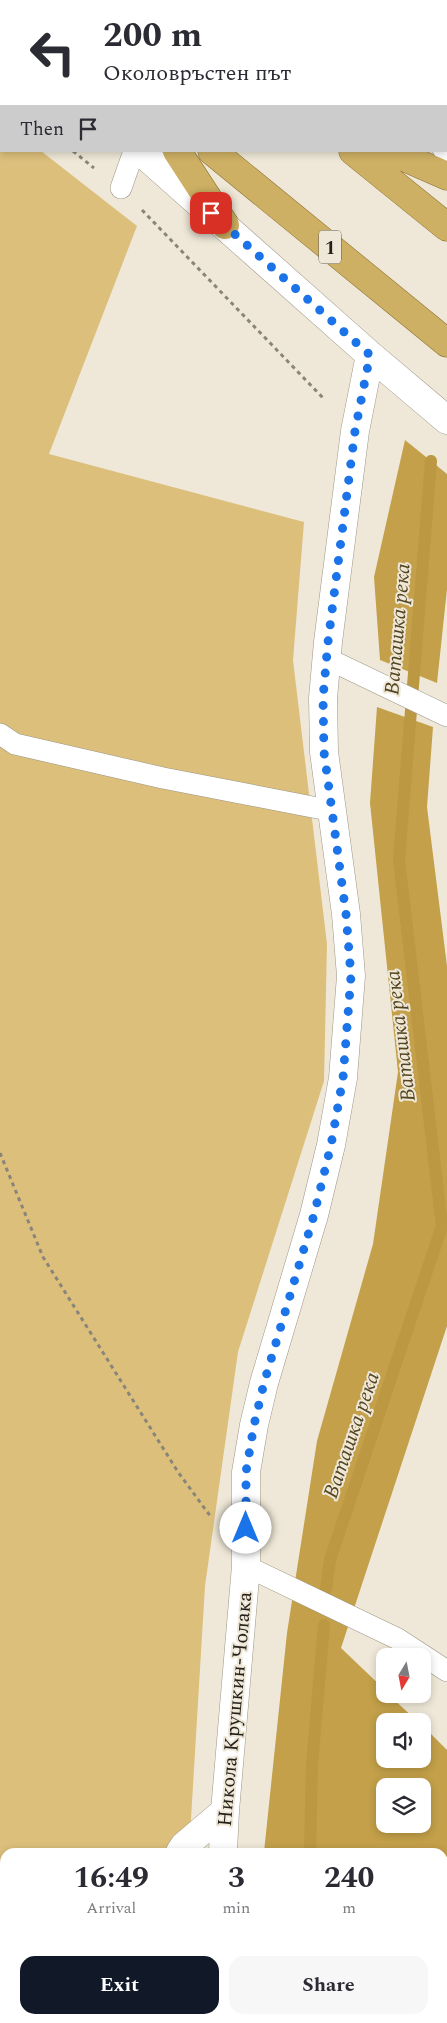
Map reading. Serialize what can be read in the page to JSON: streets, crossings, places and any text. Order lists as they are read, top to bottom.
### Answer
{
  "streets": {
    "highway": ["1"],
    "street": ["Никола Крушкин-Чолака"]
  },
  "water": ["Ваташка река"],
  "north": "bottom",
  "page": {
    "turn": ["200 m", "Околовръстен път"],
    "then": "Then",
    "eta": [
      "16:49",
      "Arrival",
      "3",
      "min",
      "240",
      "m"
    ],
    "buttons": ["Exit", "Share"]
  }
}
